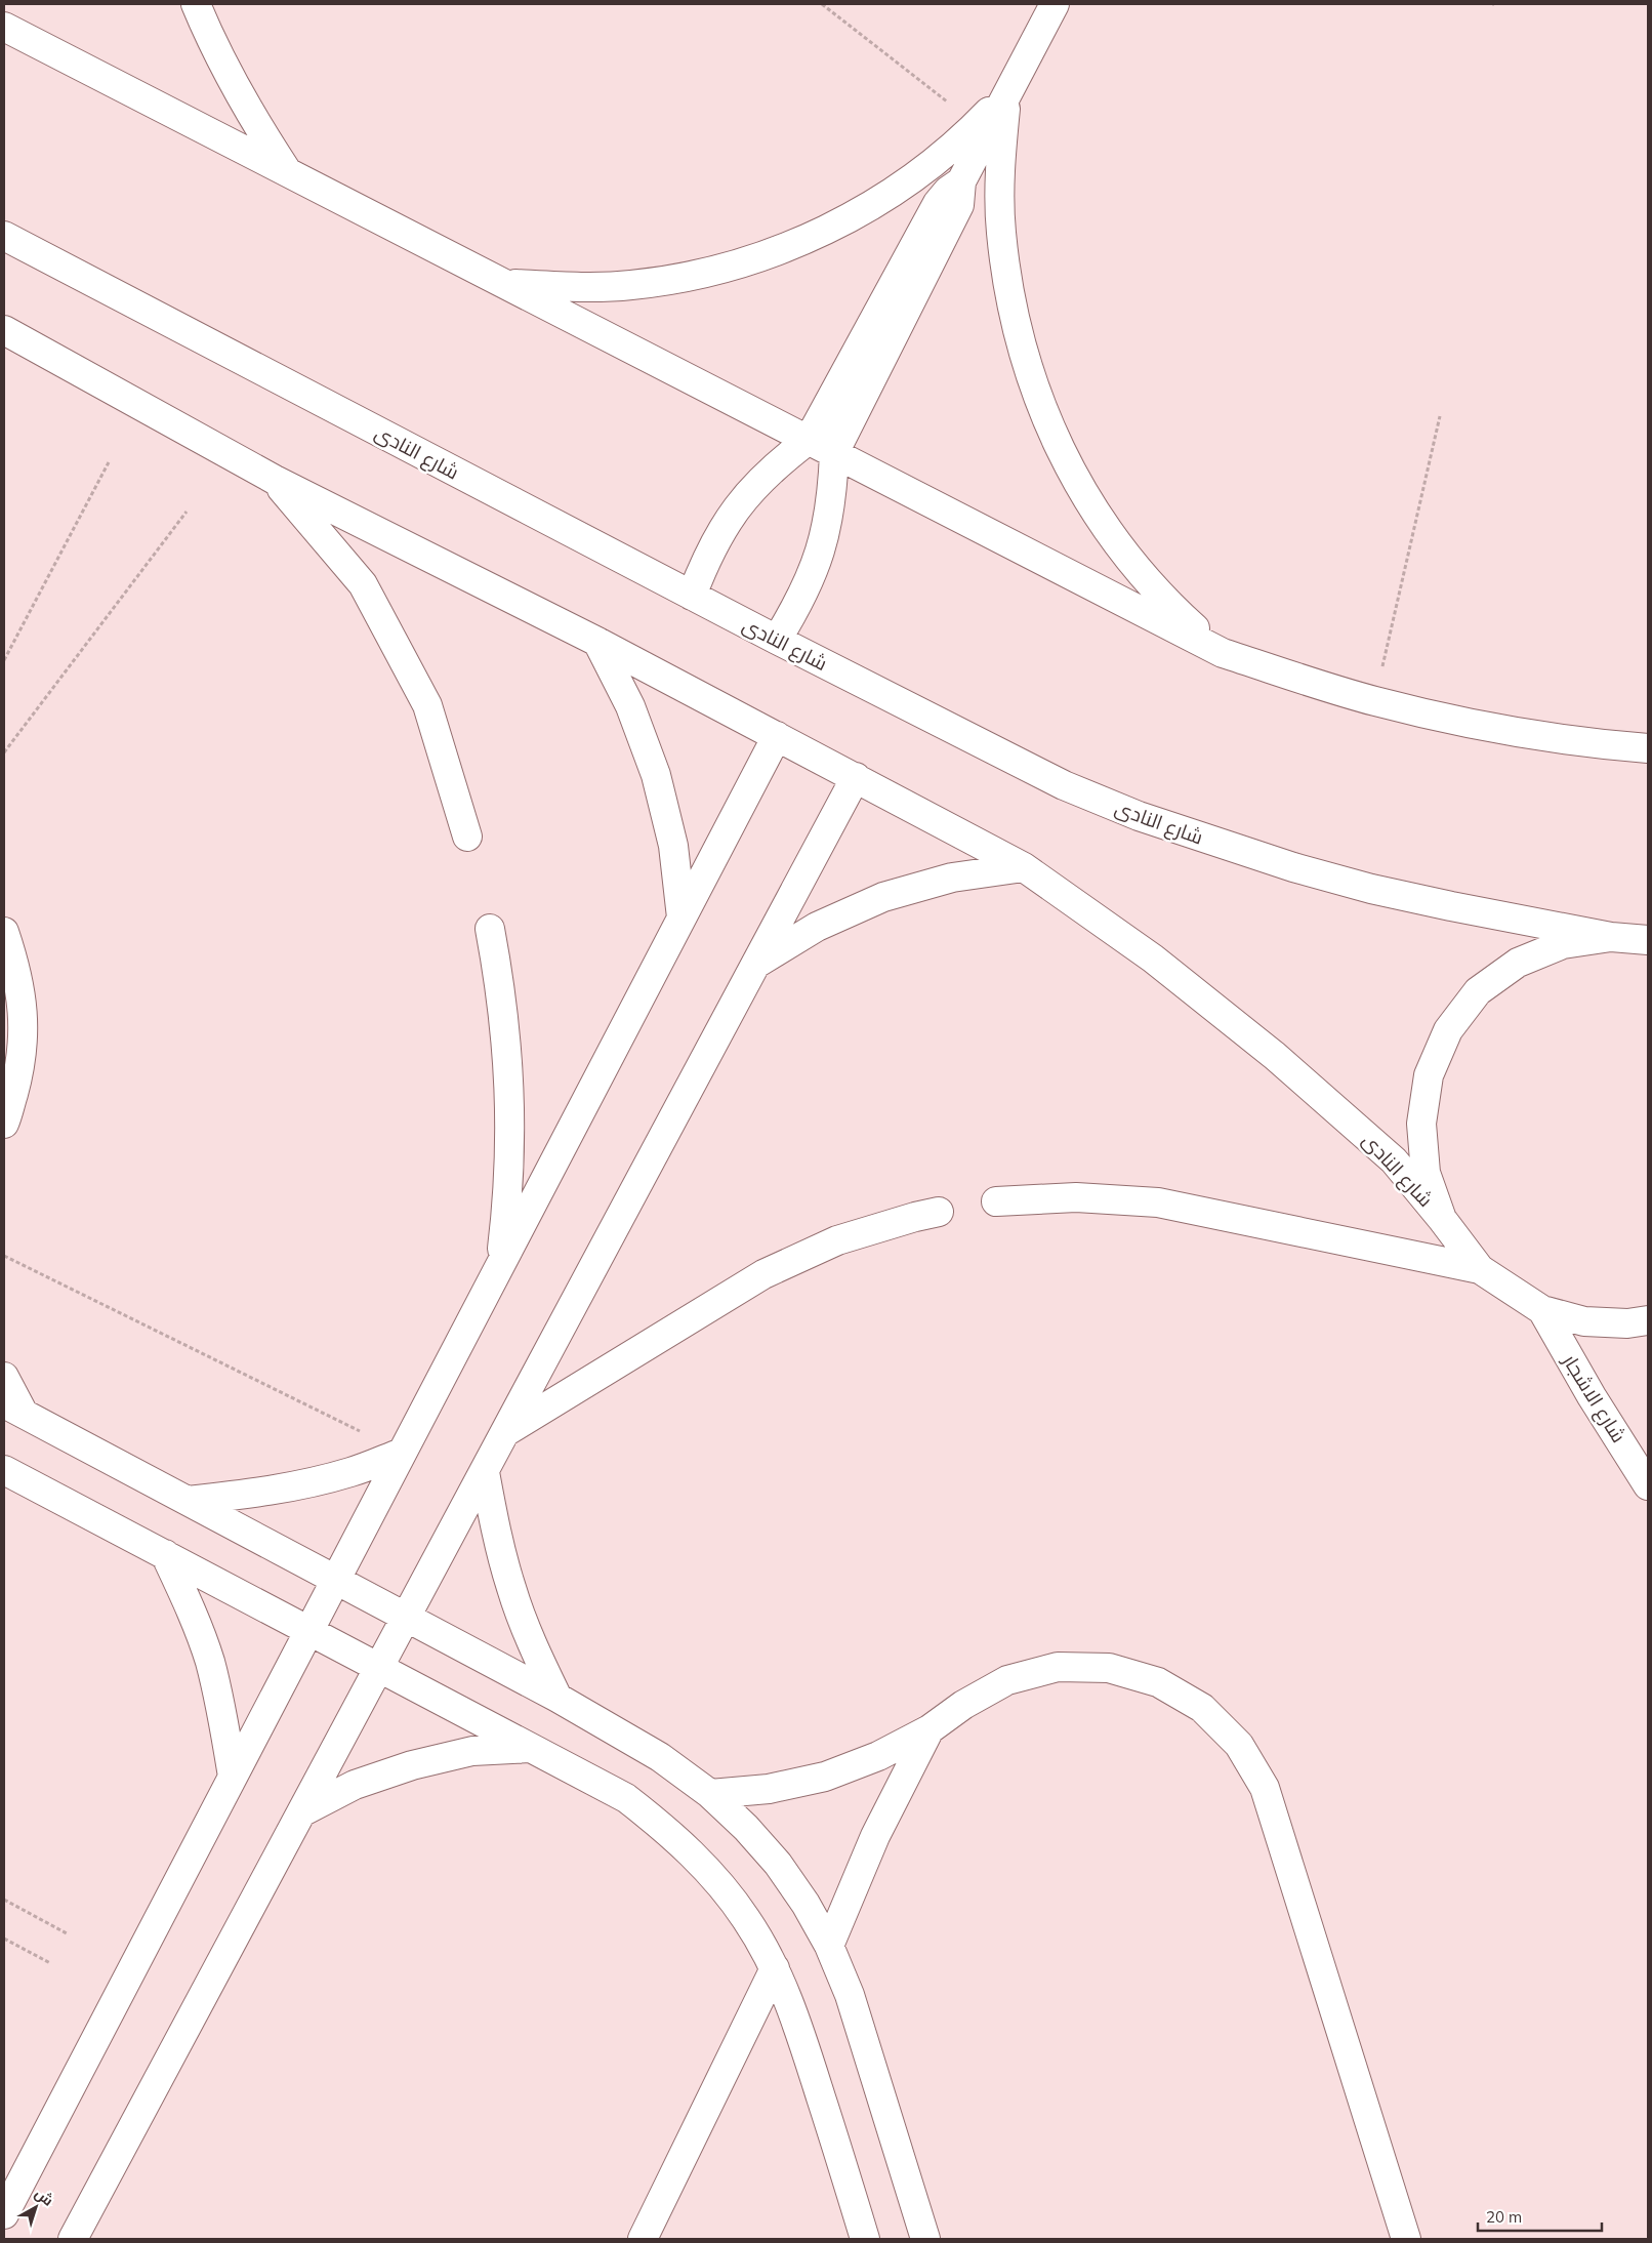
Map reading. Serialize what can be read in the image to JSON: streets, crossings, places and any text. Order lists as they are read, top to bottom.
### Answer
{
  "streets": {
    "street": ["شارع النادى", "شارع الاشجار"]
  },
  "scale_bar": "20 m",
  "north": "top right"
}
